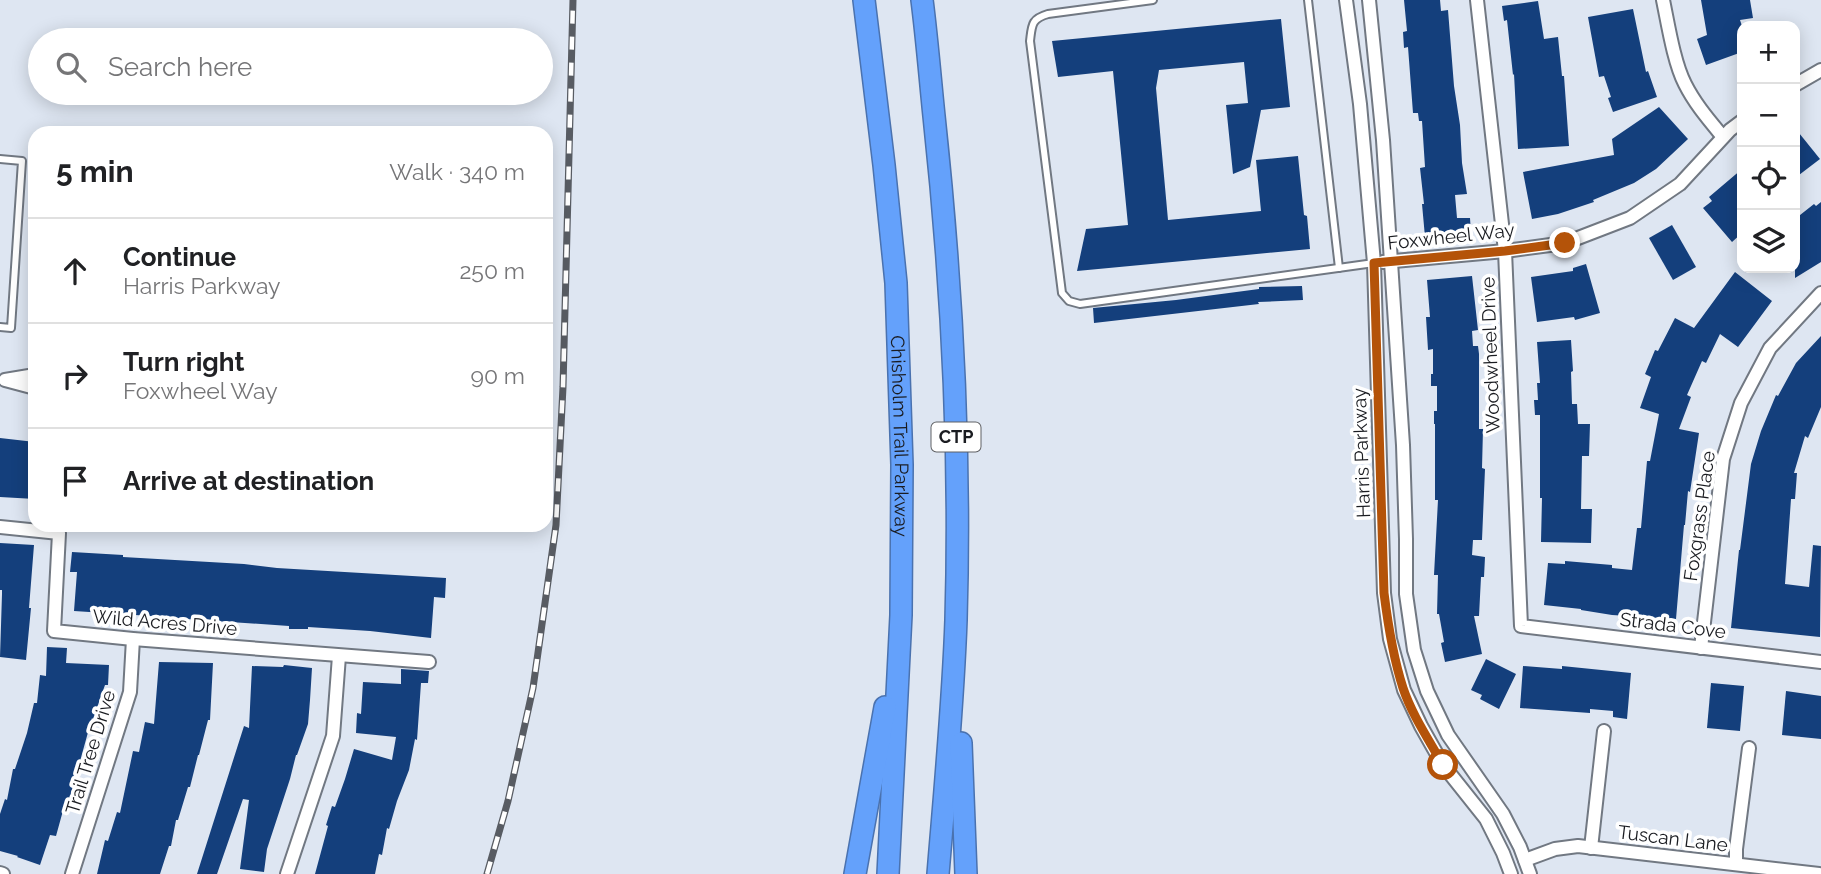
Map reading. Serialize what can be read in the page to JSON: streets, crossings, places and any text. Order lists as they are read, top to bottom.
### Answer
{
  "streets": {
    "highway": ["Chisholm Trail Parkway", "CTP"],
    "street": [
      "Foxwheel Way",
      "Woodwheel Drive",
      "Harris Parkway",
      "Foxgrass Place",
      "Wild Acres Drive",
      "Strada Cove",
      "Trail Tree Drive",
      "Tuscan Lane"
    ]
  },
  "crossings": [
    ["Foxwheel Way", "Woodwheel Drive"],
    ["Foxwheel Way", "Harris Parkway"],
    ["Woodwheel Drive", "Strada Cove"],
    ["Foxgrass Place", "Strada Cove"],
    ["Wild Acres Drive", "Trail Tree Drive"]
  ],
  "page": {
    "map_buttons": ["+", "−"],
    "search": "Search here",
    "heading": ["5 min", "Walk · 340 m"],
    "list": [
      ["Continue", "Harris Parkway", "250 m"],
      ["Turn right", "Foxwheel Way", "90 m"],
      "Arrive at destination"
    ]
  }
}
